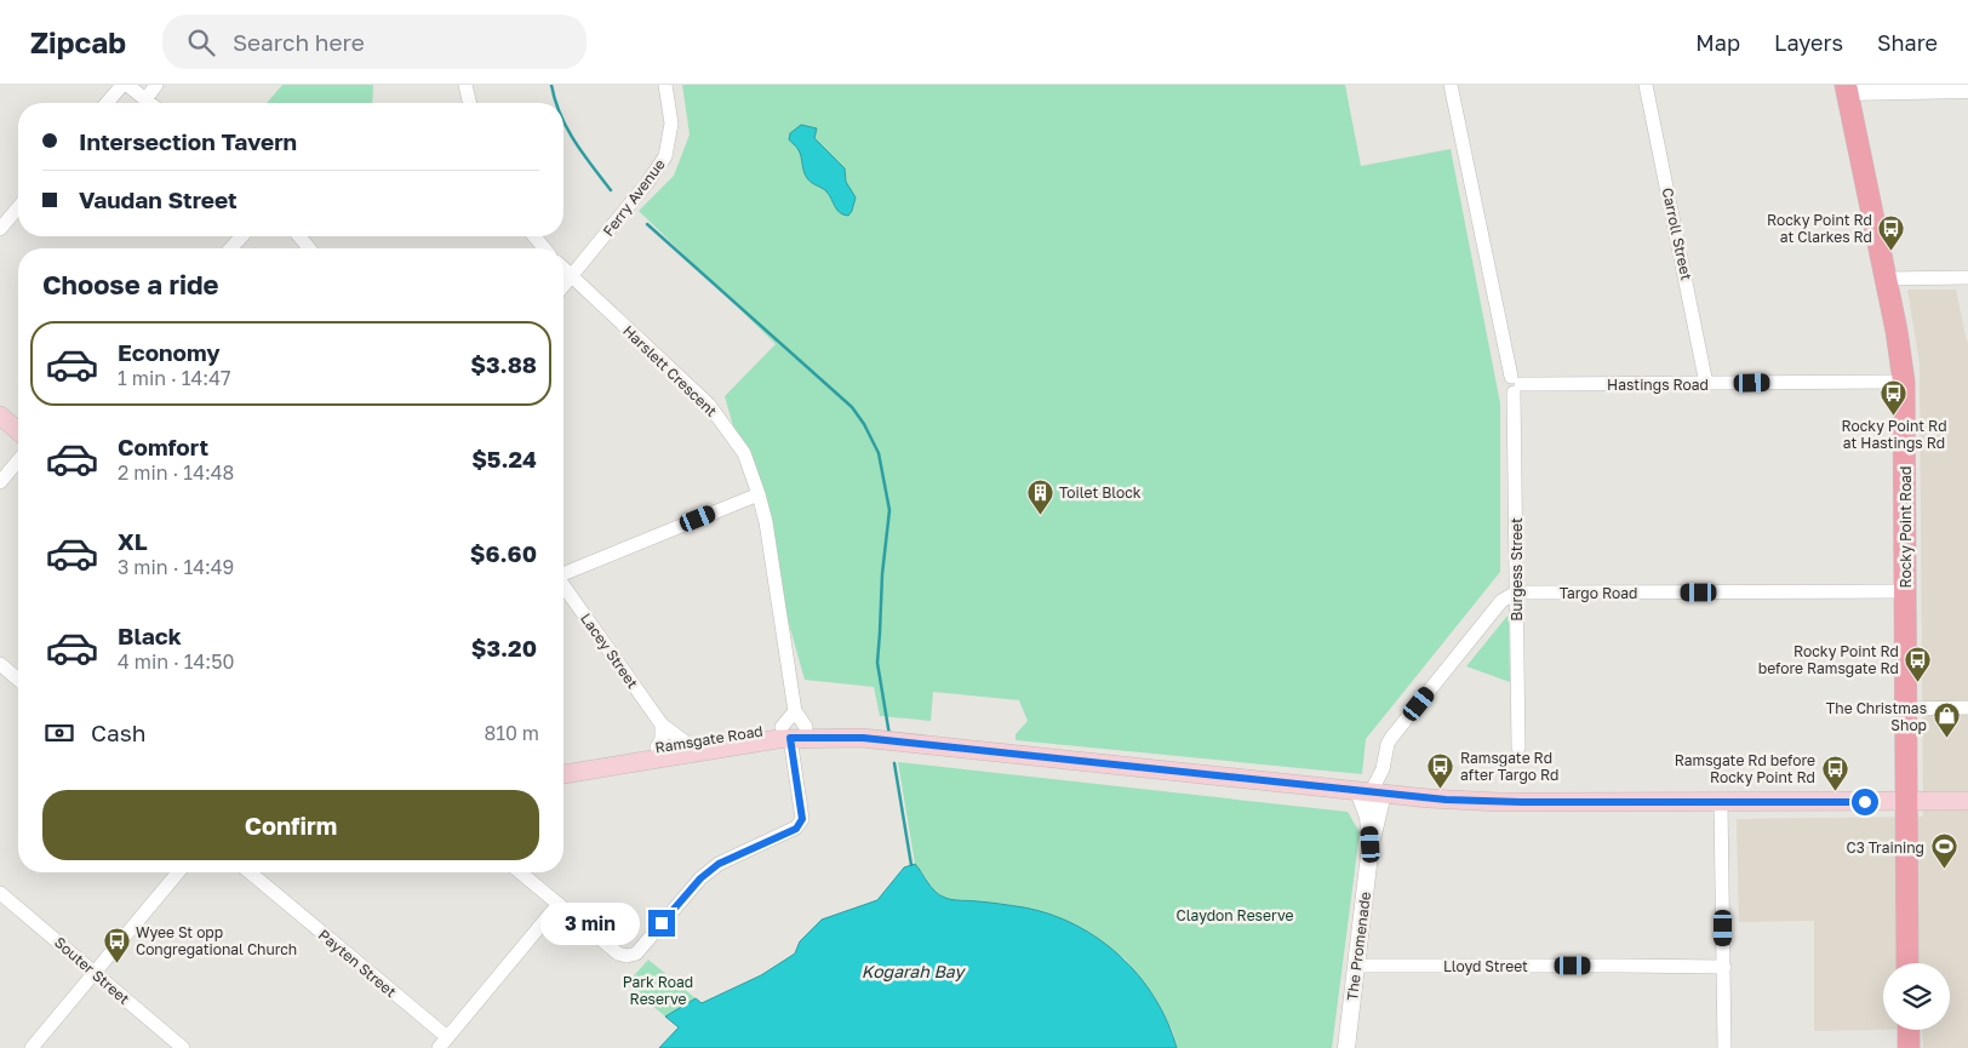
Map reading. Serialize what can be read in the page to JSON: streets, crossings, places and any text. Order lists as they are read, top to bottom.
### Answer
{
  "streets": {
    "main road": ["Rocky Point Road", "Ramsgate Road"],
    "street": [
      "Ferry Avenue",
      "Carroll Street",
      "Harslett Crescent",
      "Hastings Road",
      "Burgess Street",
      "Targo Road",
      "Lacey Street",
      "The Promenade",
      "Payten Street",
      "Lloyd Street",
      "Souter Street"
    ]
  },
  "crossings": [
    ["Ferry Avenue", "Harslett Crescent"],
    ["Carroll Street", "Hastings Road"],
    ["Harslett Crescent", "Ramsgate Road"],
    ["Hastings Road", "Rocky Point Road"],
    ["Hastings Road", "Burgess Street"],
    ["Rocky Point Road", "Targo Road"],
    ["Rocky Point Road", "Ramsgate Road"],
    ["Burgess Street", "Targo Road"],
    ["Lacey Street", "Ramsgate Road"],
    ["Ramsgate Road", "The Promenade"],
    ["The Promenade", "Lloyd Street"]
  ],
  "water": ["Kogarah Bay"],
  "parks": ["Claydon Reserve", "Park Road Reserve"],
  "places": {
    "bus stop": [
      "Rocky Point Rd at Clarkes Rd",
      "Rocky Point Rd at Hastings Rd",
      "Rocky Point Rd before Ramsgate Rd",
      "Ramsgate Rd after Targo Rd",
      "Ramsgate Rd before Rocky Point Rd",
      "Wyee St opp Congregational Church"
    ],
    "building": ["Toilet Block"],
    "shop": ["The Christmas Shop"],
    "sports": ["C3 Training"]
  },
  "page": {
    "header": "Zipcab",
    "search": "Search here",
    "nav": ["Map", "Layers", "Share"],
    "banner": ["Intersection Tavern", "Vaudan Street"],
    "heading": "Choose a ride",
    "list": [
      {
        "name": "Economy",
        "note": "1 min · 14:47",
        "value": "$3.88"
      },
      {
        "name": "Comfort",
        "note": "2 min · 14:48",
        "value": "$5.24"
      },
      {
        "name": "XL",
        "note": "3 min · 14:49",
        "value": "$6.60"
      },
      {
        "name": "Black",
        "note": "4 min · 14:50",
        "value": "$3.20"
      }
    ],
    "pay": ["Cash", "810 m"],
    "buttons": "Confirm",
    "bubble": "3 min"
  }
}
